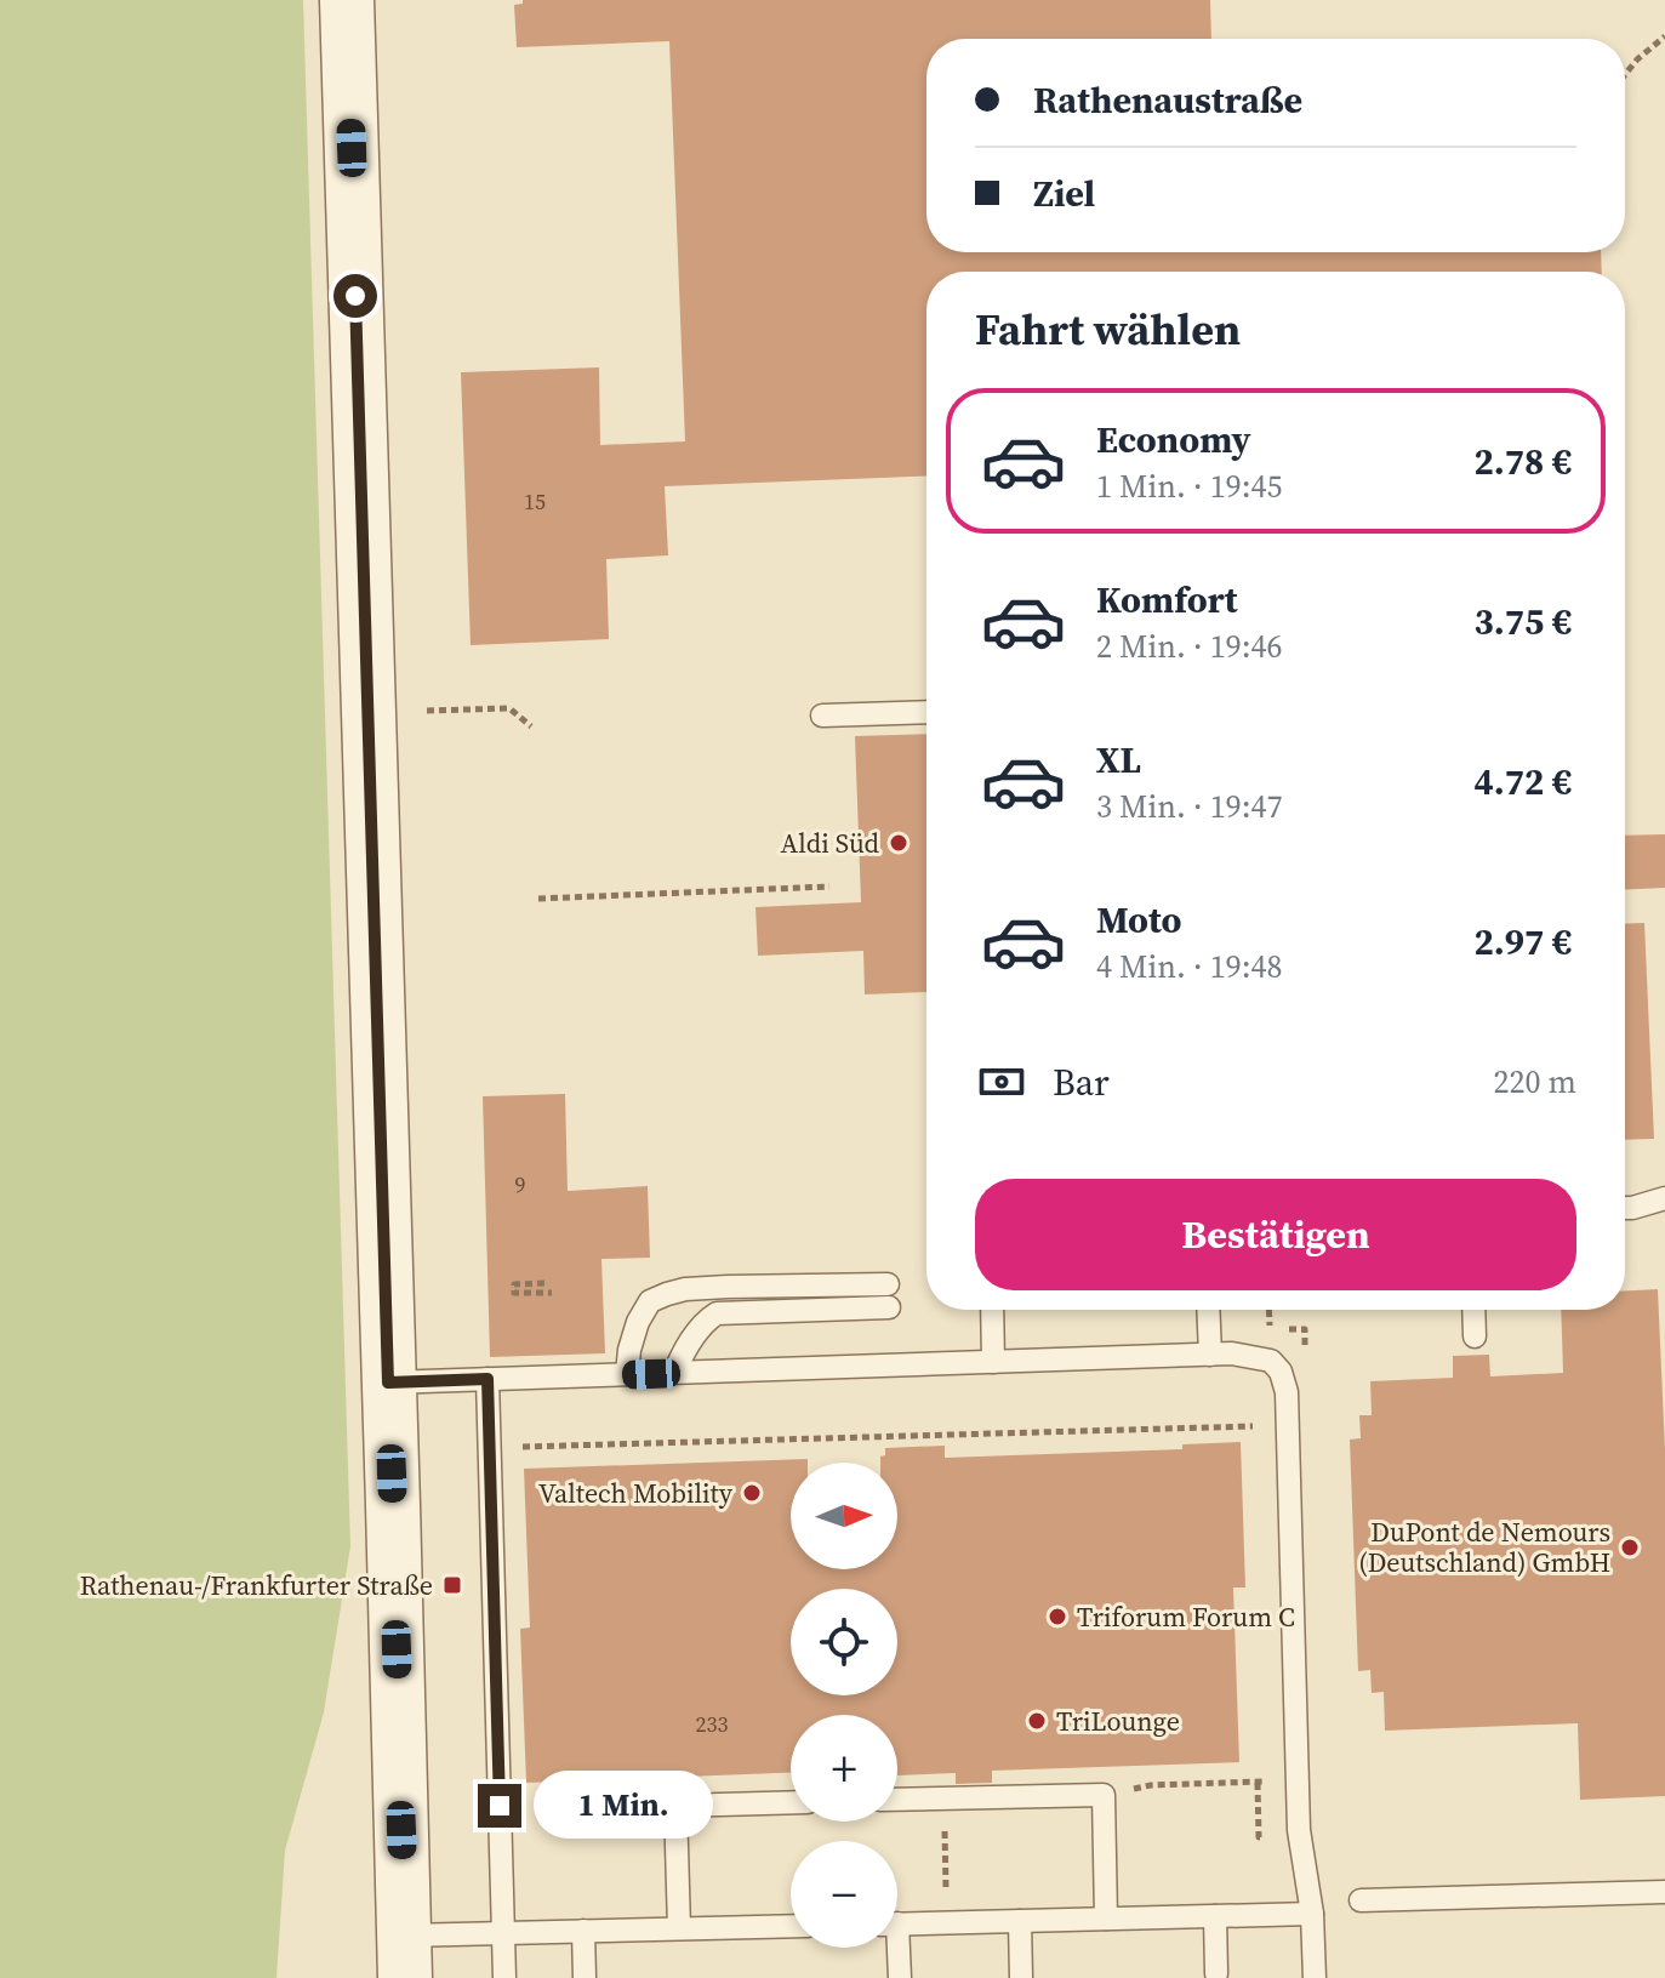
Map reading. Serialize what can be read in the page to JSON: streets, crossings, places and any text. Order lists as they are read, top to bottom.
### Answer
{
  "places": {
    "other": [
      "Aldi Süd",
      "Valtech Mobility",
      "DuPont de Nemours (Deutschland) GmbH",
      "Triforum Forum C",
      "TriLounge"
    ],
    "transit": ["Rathenau-/Frankfurter Straße"]
  },
  "house_numbers": ["15", "9", "233"],
  "north": "right",
  "page": {
    "banner": ["Rathenaustraße", "Ziel"],
    "heading": "Fahrt wählen",
    "list": [
      {
        "name": "Economy",
        "note": "1 Min. · 19:45",
        "value": "2.78 €"
      },
      {
        "name": "Komfort",
        "note": "2 Min. · 19:46",
        "value": "3.75 €"
      },
      {
        "name": "XL",
        "note": "3 Min. · 19:47",
        "value": "4.72 €"
      },
      {
        "name": "Moto",
        "note": "4 Min. · 19:48",
        "value": "2.97 €"
      }
    ],
    "pay": ["Bar", "220 m"],
    "buttons": "Bestätigen",
    "map_buttons": ["+", "−"],
    "bubble": "1 Min."
  }
}
